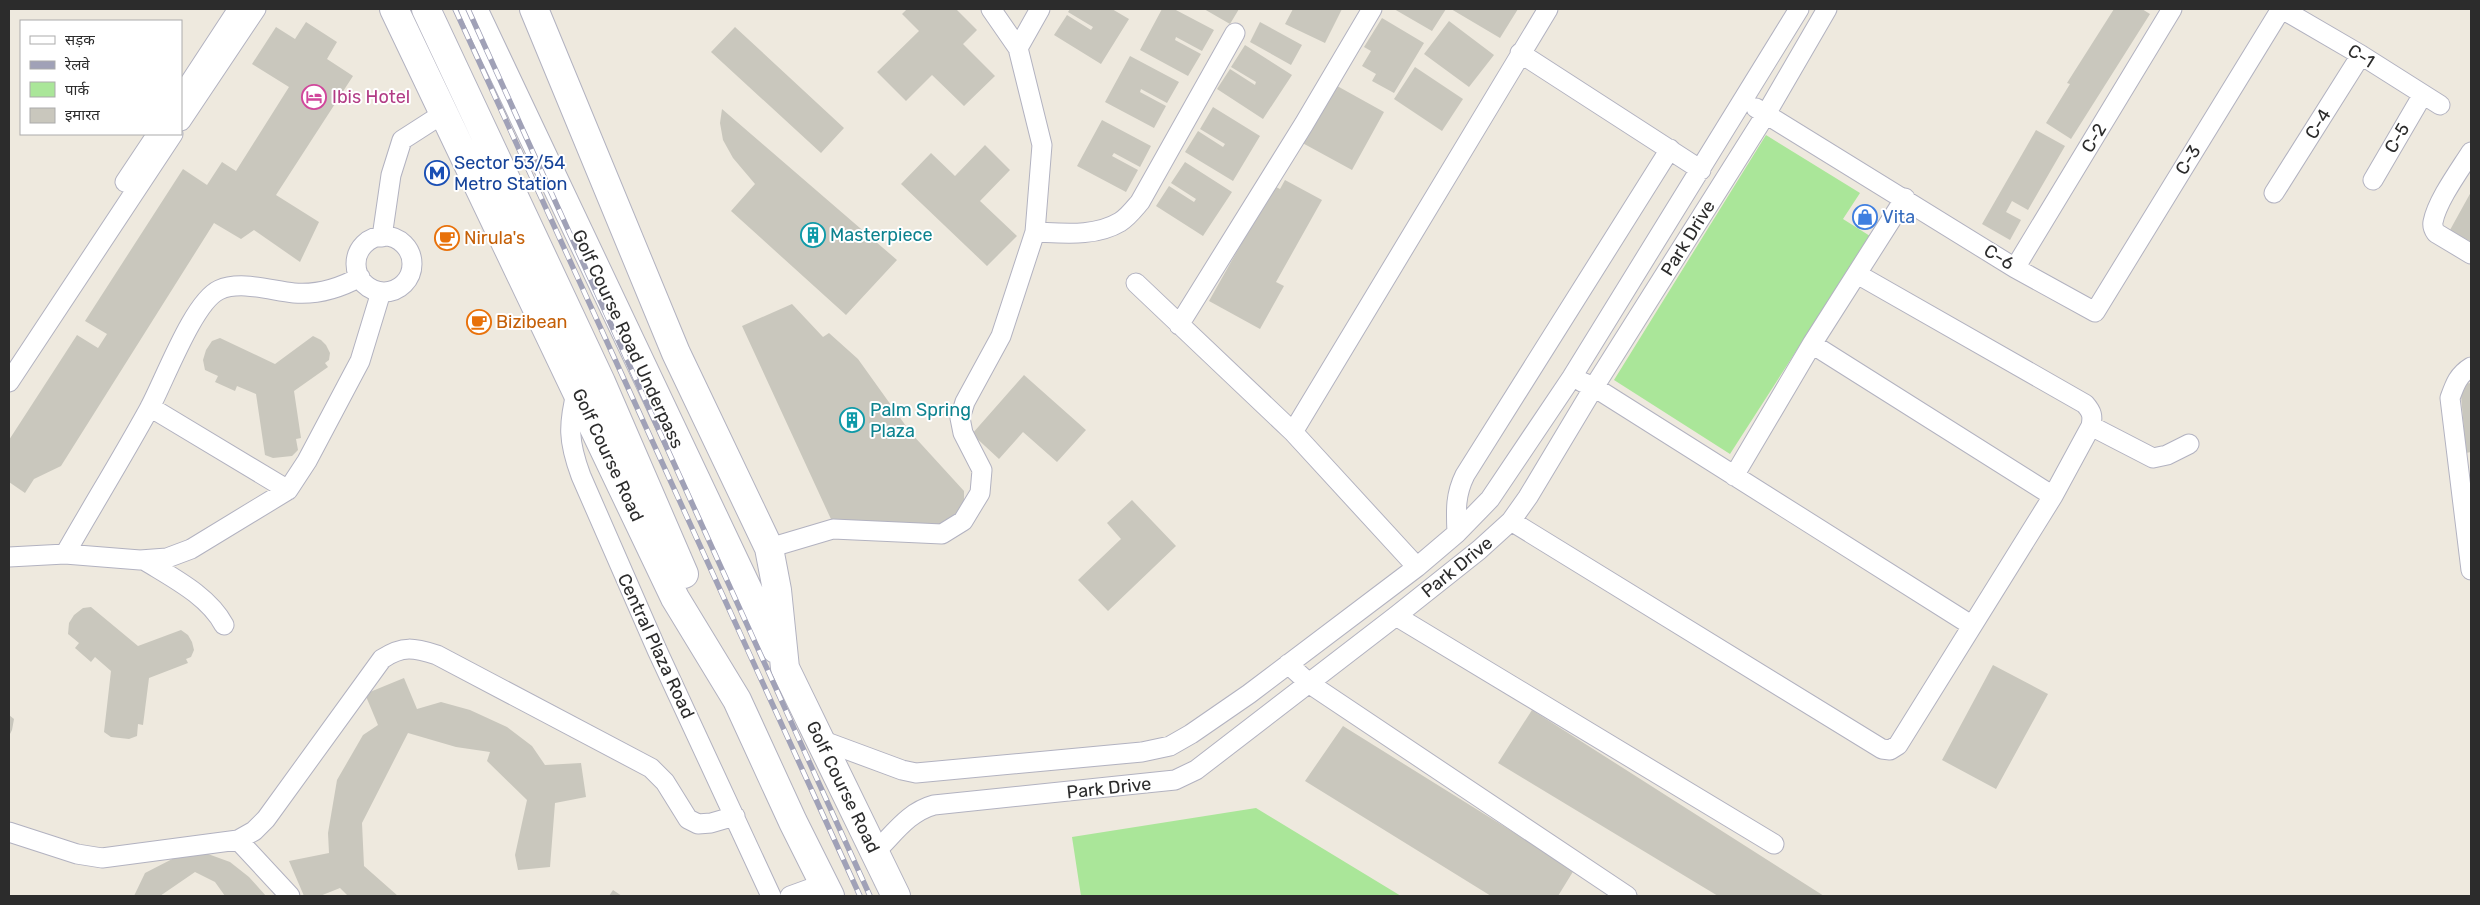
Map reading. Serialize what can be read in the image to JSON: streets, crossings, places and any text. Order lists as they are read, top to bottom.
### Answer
{
  "streets": {
    "main road": ["Golf Course Road Underpass", "Golf Course Road"],
    "street": [
      "C-1",
      "C-4",
      "C-2",
      "C-5",
      "C-3",
      "Park Drive",
      "C-6",
      "Central Plaza Road"
    ]
  },
  "crossings": [
    ["C-1", "C-4"],
    ["C-1", "C-5"],
    ["C-1", "C-3"],
    ["C-2", "C-6"],
    ["C-3", "C-6"],
    ["Park Drive", "C-6"],
    ["Park Drive", "Golf Course Road"],
    ["Golf Course Road Underpass", "Golf Course Road"],
    ["Golf Course Road", "Central Plaza Road"]
  ],
  "places": {
    "hotel": ["Ibis Hotel"],
    "metro station": ["Sector 53/54 Metro Station"],
    "shop": ["Vita"],
    "building": ["Masterpiece", "Palm Spring Plaza"],
    "cafe": ["Nirula's", "Bizibean"]
  },
  "legend": [
    "सड़क",
    "रेलवे",
    "पार्क",
    "इमारत"
  ]
}
